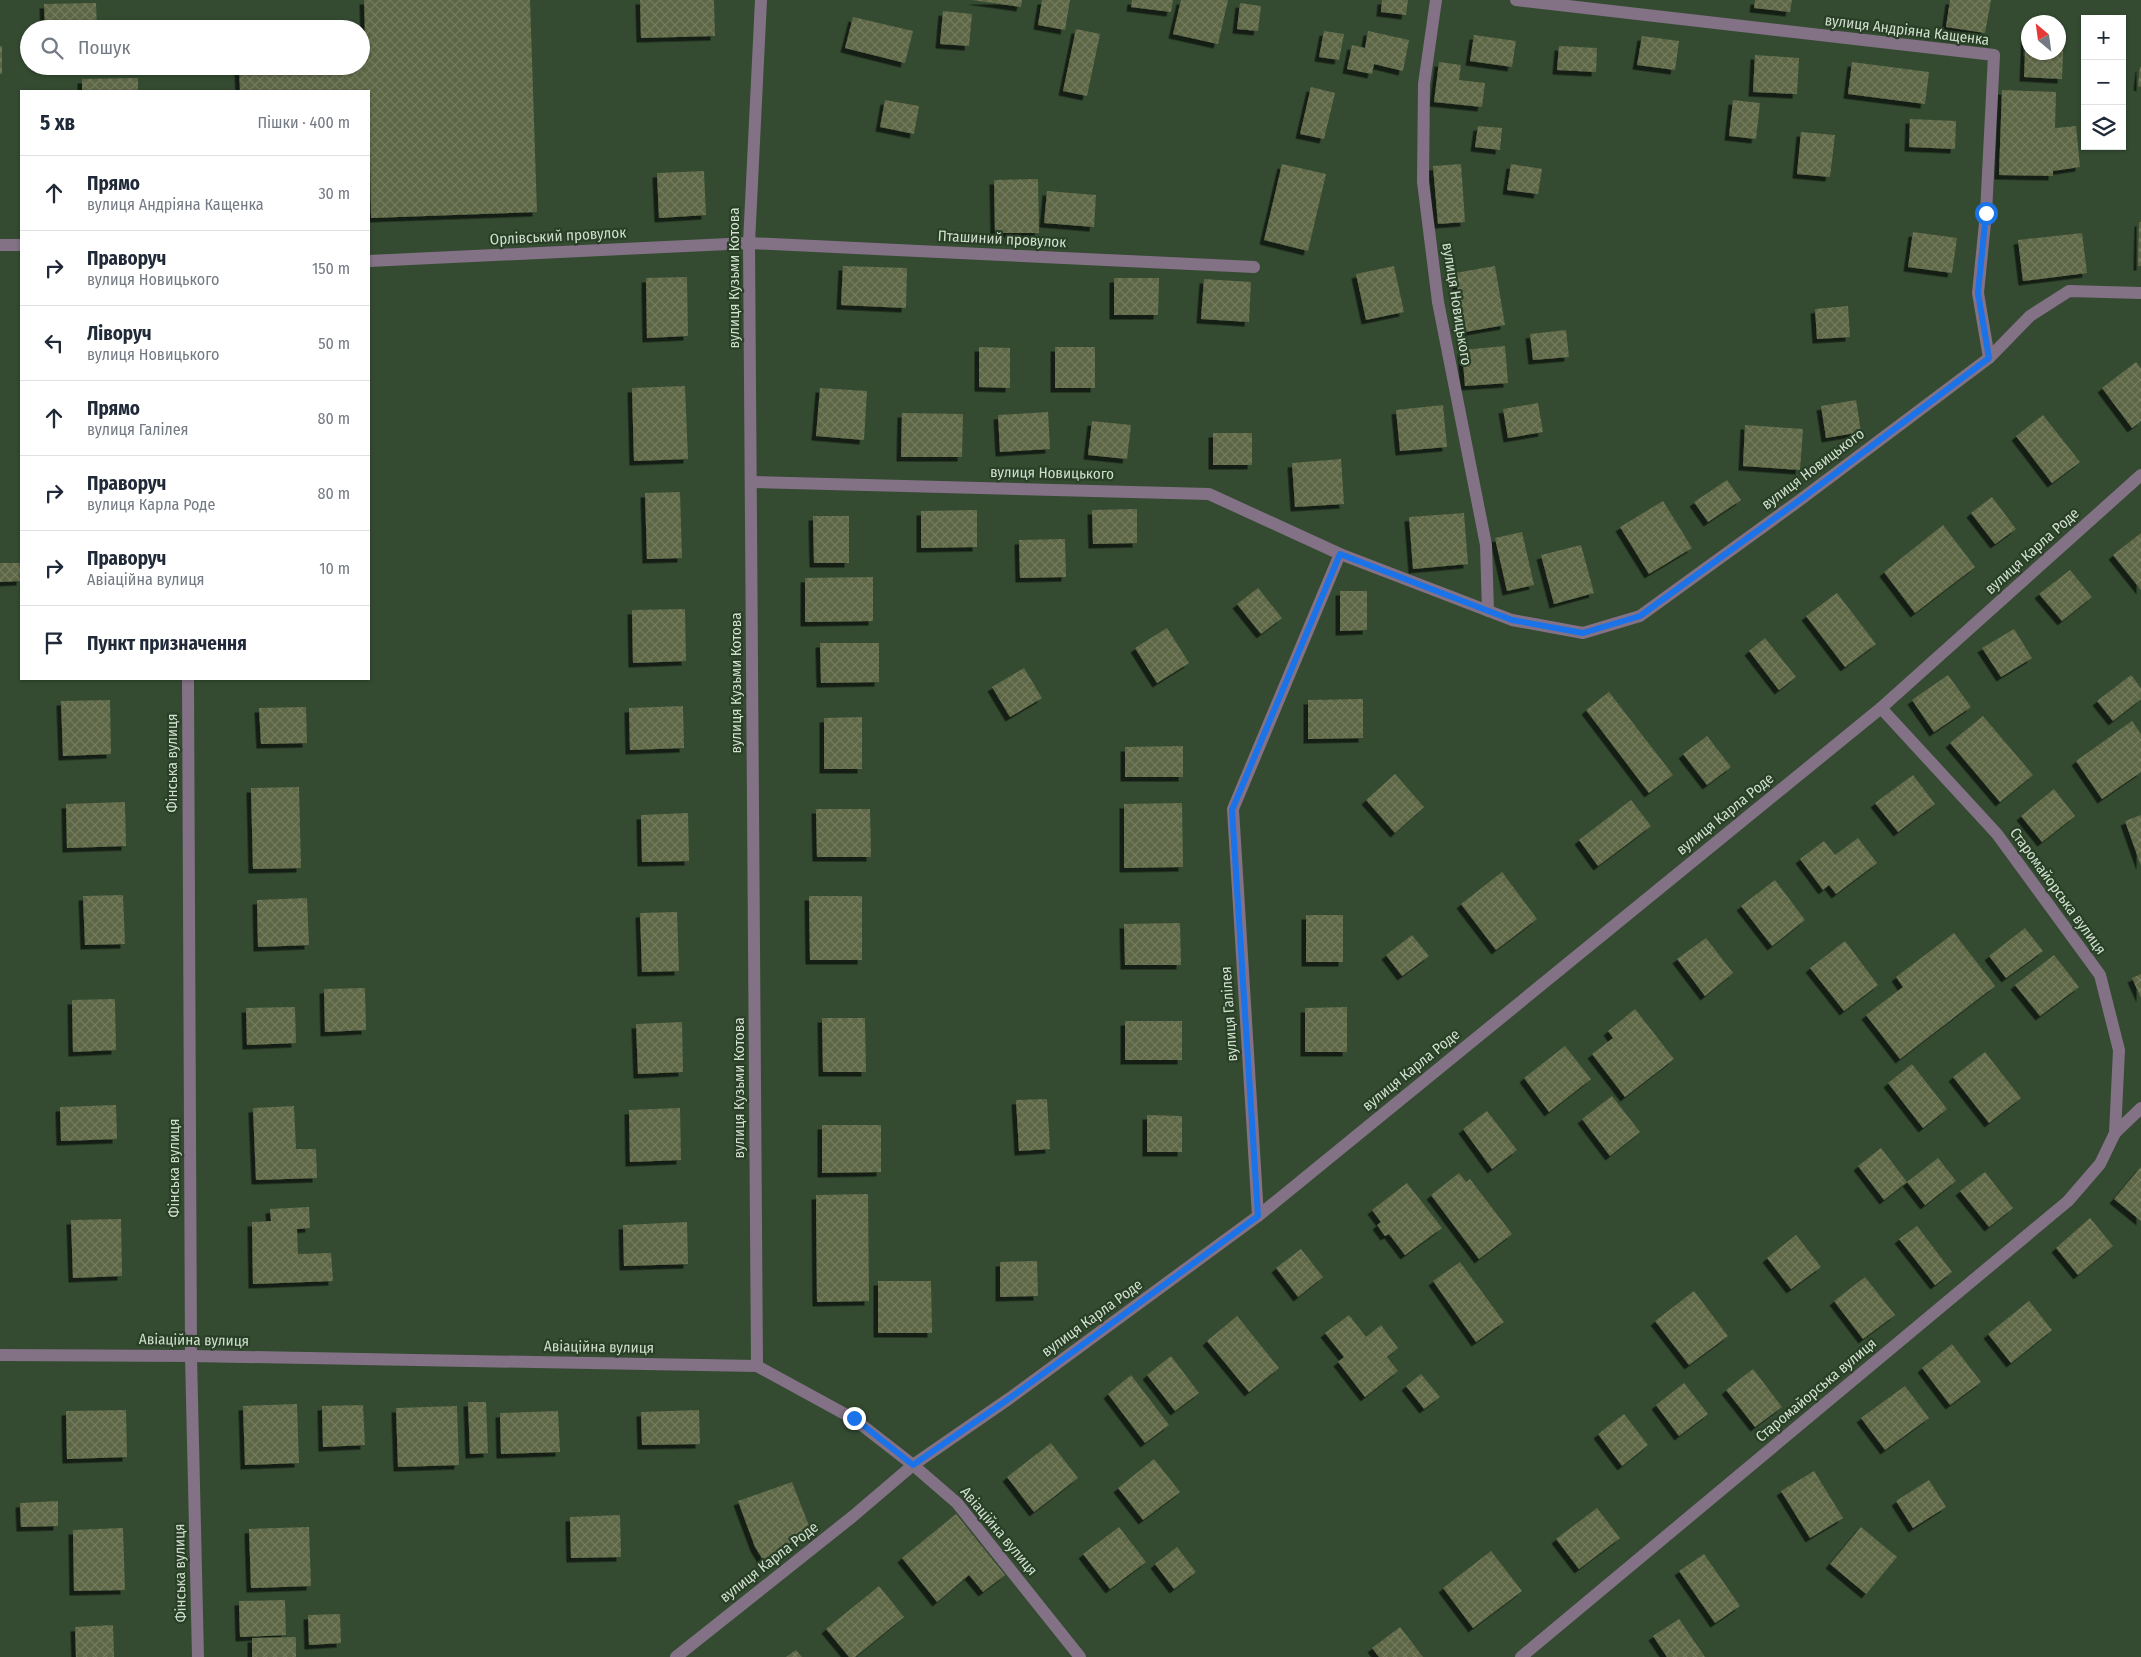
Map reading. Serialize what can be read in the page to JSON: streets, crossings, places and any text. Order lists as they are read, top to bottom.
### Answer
{
  "streets": {
    "street": [
      "вулиця Андріяна Кащенка",
      "Орлівський провулок",
      "Пташиний провулок",
      "вулиця Кузьми Котова",
      "вулиця Новицького",
      "вулиця Карла Роде",
      "Фінська вулиця",
      "Старомайорська вулиця",
      "вулиця Галілея",
      "Авіаційна вулиця"
    ]
  },
  "crossings": [
    ["вулиця Андріяна Кащенка", "вулиця Новицького"],
    ["Орлівський провулок", "Пташиний провулок"],
    ["Орлівський провулок", "вулиця Кузьми Котова"],
    ["Пташиний провулок", "вулиця Кузьми Котова"],
    ["вулиця Кузьми Котова", "вулиця Новицького"],
    ["вулиця Кузьми Котова", "Авіаційна вулиця"],
    ["вулиця Новицького", "вулиця Галілея"],
    ["вулиця Карла Роде", "Старомайорська вулиця"],
    ["вулиця Карла Роде", "вулиця Галілея"],
    ["вулиця Карла Роде", "Авіаційна вулиця"],
    ["Фінська вулиця", "Авіаційна вулиця"]
  ],
  "north": "top left",
  "page": {
    "map_buttons": ["+", "−"],
    "search": "Пошук",
    "heading": ["5 хв", "Пішки · 400 m"],
    "list": [
      ["Прямо", "вулиця Андріяна Кащенка", "30 m"],
      ["Праворуч", "вулиця Новицького", "150 m"],
      ["Ліворуч", "вулиця Новицького", "50 m"],
      ["Прямо", "вулиця Галілея", "80 m"],
      ["Праворуч", "вулиця Карла Роде", "80 m"],
      ["Праворуч", "Авіаційна вулиця", "10 m"],
      "Пункт призначення"
    ]
  }
}
